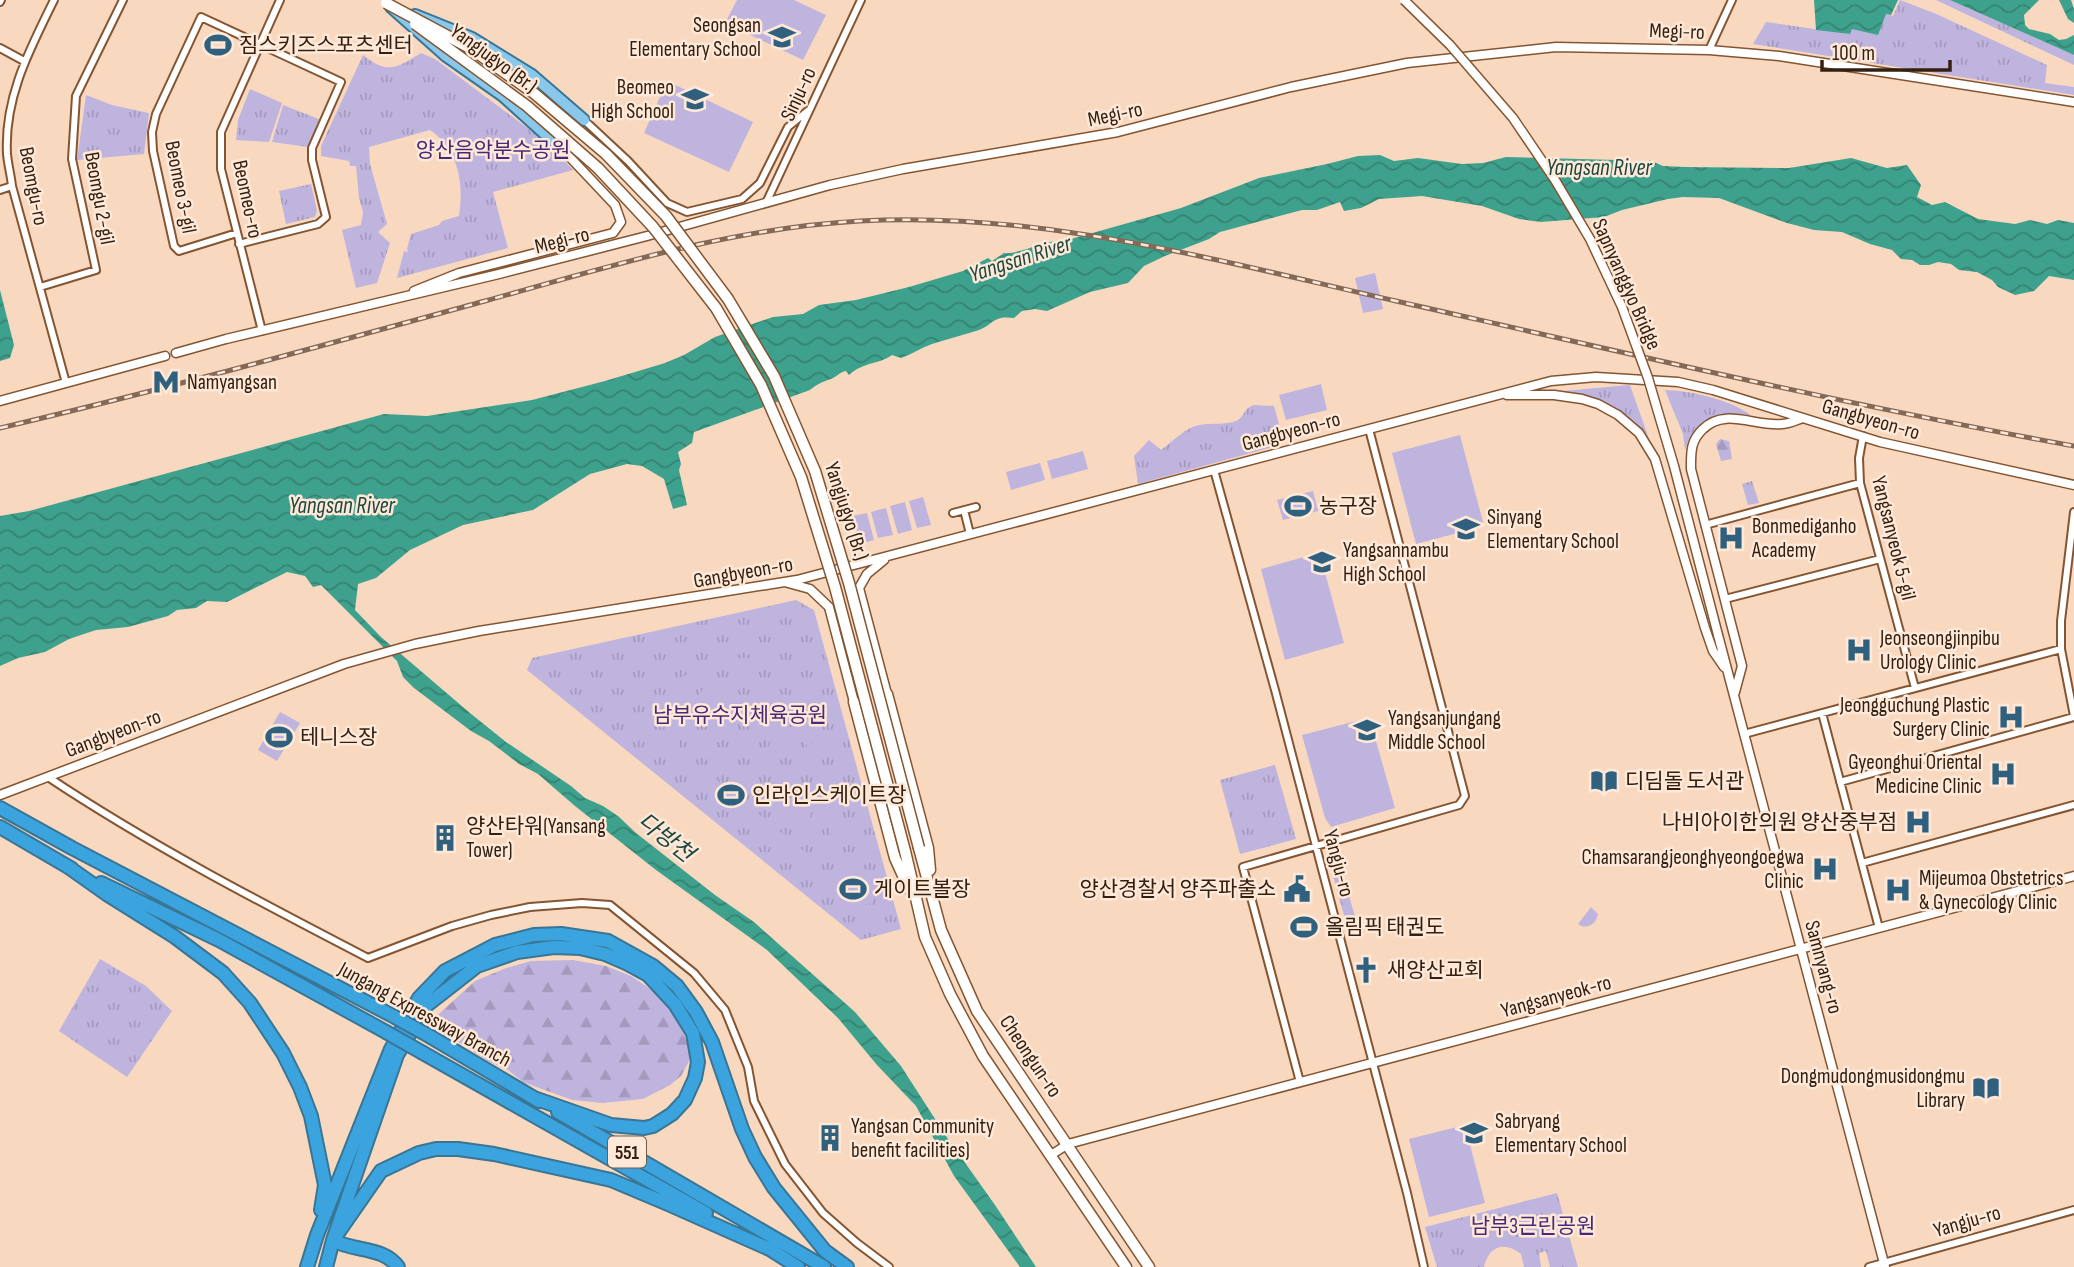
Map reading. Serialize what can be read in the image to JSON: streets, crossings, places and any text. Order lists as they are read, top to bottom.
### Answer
{
  "streets": {
    "highway": ["Jungang Expressway Branch", "551"],
    "main road": ["Yangjugyo (Br.)", "Cheongun-ro"],
    "street": [
      "Megi-ro",
      "Sinju-ro",
      "Beomgu-ro",
      "Beomeo 3-gil",
      "Beomgu 2-gil",
      "Beomeo-ro",
      "Sapnyanggyo Bridge",
      "Gangbyeon-ro",
      "Yangsanyeok 5-gil",
      "Yangju-ro",
      "Samnyang-ro",
      "Yangsanyeok-ro"
    ]
  },
  "crossings": [
    ["Megi-ro", "Sinju-ro"],
    ["Megi-ro", "Beomeo-ro"],
    ["Yangjugyo (Br.)", "Cheongun-ro"],
    ["Beomgu-ro", "Beomgu 2-gil"],
    ["Beomeo 3-gil", "Beomeo-ro"],
    ["Sapnyanggyo Bridge", "Samnyang-ro"],
    ["Gangbyeon-ro", "Yangsanyeok 5-gil"],
    ["Gangbyeon-ro", "Yangju-ro"],
    ["Yangju-ro", "Samnyang-ro"],
    ["Yangju-ro", "Yangsanyeok-ro"],
    ["Samnyang-ro", "Yangsanyeok-ro"],
    ["Yangsanyeok-ro", "Cheongun-ro"]
  ],
  "water": ["Yangsan River", "다방천"],
  "parks": ["양산음악분수공원", "남부유수지체육공원", "남부3근린공원"],
  "places": {
    "school or university": [
      "Seongsan Elementary School",
      "Beomeo High School",
      "Sinyang Elementary School",
      "Yangsannambu High School",
      "Yangsanjungang Middle School",
      "Sabryang Elementary School"
    ],
    "sports": [
      "짐스키즈스포츠센터",
      "농구장",
      "테니스장",
      "인라인스케이트장",
      "게이트볼장",
      "올림픽 태권도"
    ],
    "metro station": ["Namyangsan"],
    "hospital": [
      "Bonmediganho Academy",
      "Jeonseongjinpibu Urology Clinic",
      "Jeongguchung Plastic Surgery Clinic",
      "Gyeonghui Oriental Medicine Clinic",
      "나비아이한의원 양산중부점",
      "Chamsarangjeonghyeongoegwa Clinic",
      "Mijeumoa Obstetrics & Gynecology Clinic"
    ],
    "library": ["디딤돌 도서관", "Dongmudongmusidongmu Library"],
    "building": ["양산타워(Yansang Tower)", "Yangsan Community benefit facilities)"],
    "public building": ["양산경찰서 양주파출소"],
    "church": ["새양산교회"]
  },
  "scale_bar": "100 m"
}
